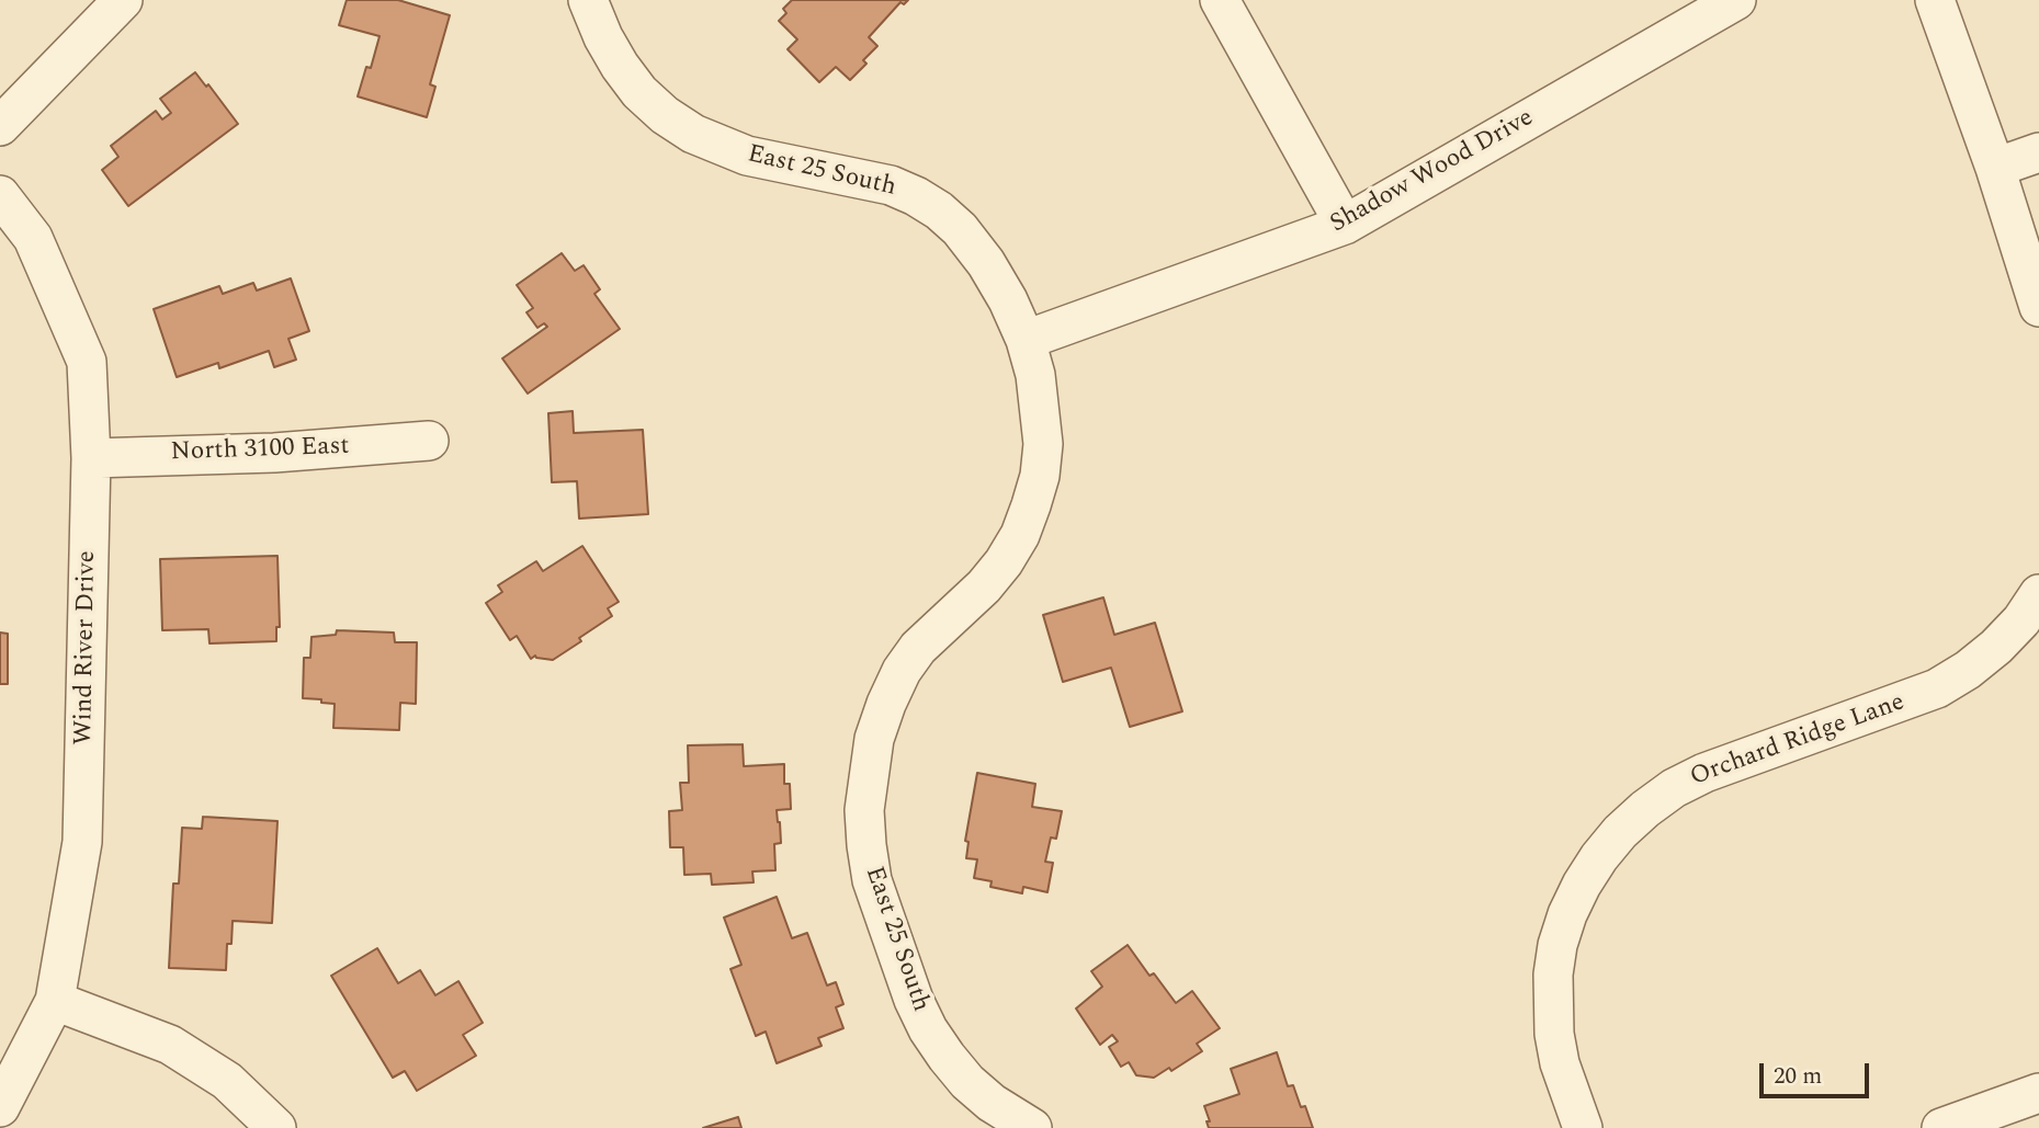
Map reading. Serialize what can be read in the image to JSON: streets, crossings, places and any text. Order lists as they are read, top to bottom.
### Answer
{
  "streets": {
    "street": [
      "East 25 South",
      "Shadow Wood Drive",
      "North 3100 East",
      "Wind River Drive",
      "Orchard Ridge Lane"
    ]
  },
  "crossings": [
    ["East 25 South", "Shadow Wood Drive"],
    ["North 3100 East", "Wind River Drive"]
  ],
  "scale_bar": "20 m"
}
